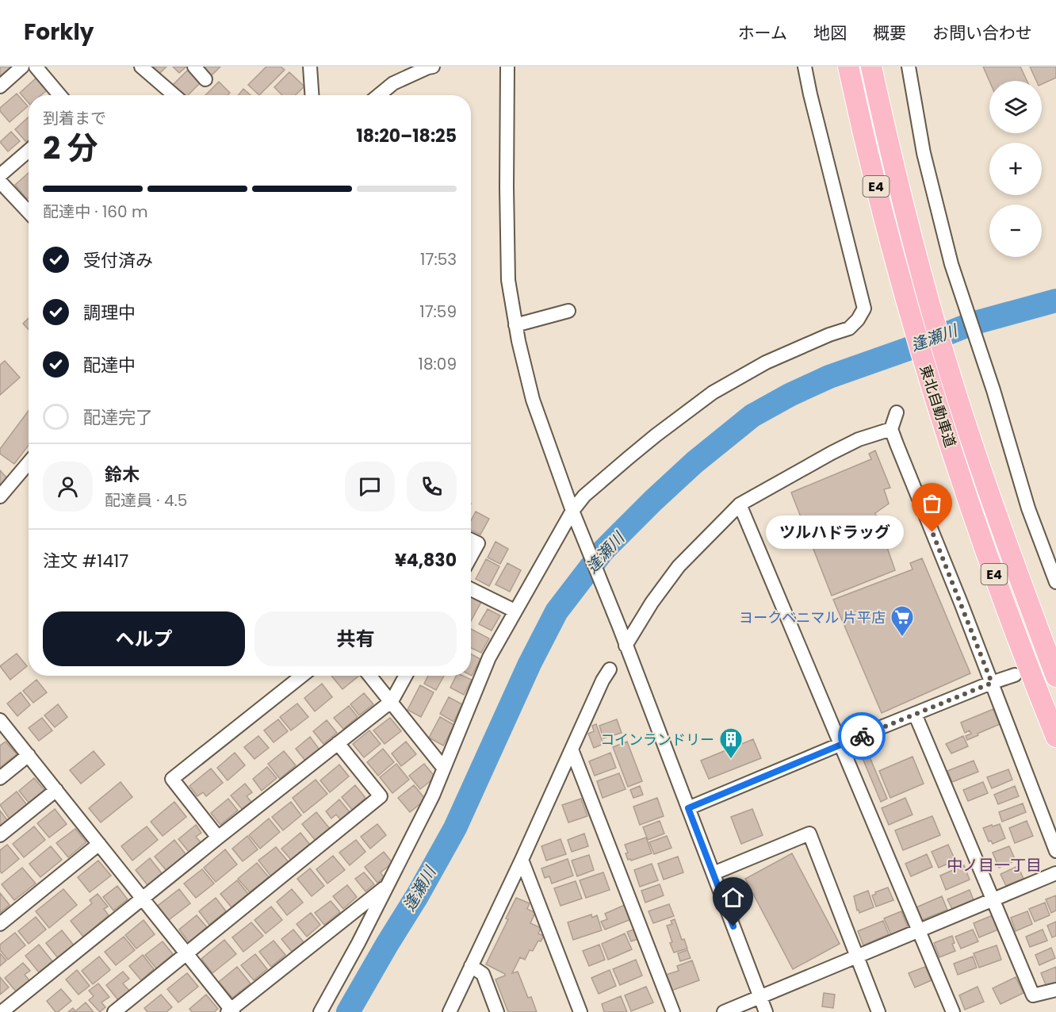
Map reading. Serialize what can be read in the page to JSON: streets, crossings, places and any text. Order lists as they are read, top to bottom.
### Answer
{
  "streets": {
    "highway": ["E4", "東北自動車道"]
  },
  "districts": ["中ノ目一丁目"],
  "water": ["逢瀬川"],
  "places": {
    "other": ["ツルハドラッグ"],
    "supermarket": ["ヨークベニマル 片平店"],
    "building": ["コインランドリー"]
  },
  "page": {
    "header": "Forkly",
    "nav": [
      "ホーム",
      "地図",
      "概要",
      "お問い合わせ"
    ],
    "map_buttons": ["+", "−"],
    "heading": ["2 分", "到着まで", "18:20–18:25"],
    "panel": [
      "鈴木",
      "配達員 · 4.5",
      "注文 #1417",
      "¥4,830"
    ],
    "bar": "配達中 · 160 m",
    "list": [
      ["受付済み", "17:53"],
      ["調理中", "17:59"],
      ["配達中", "18:09"],
      "配達完了"
    ],
    "bubble": "ツルハドラッグ",
    "buttons": ["ヘルプ", "共有"]
  }
}
